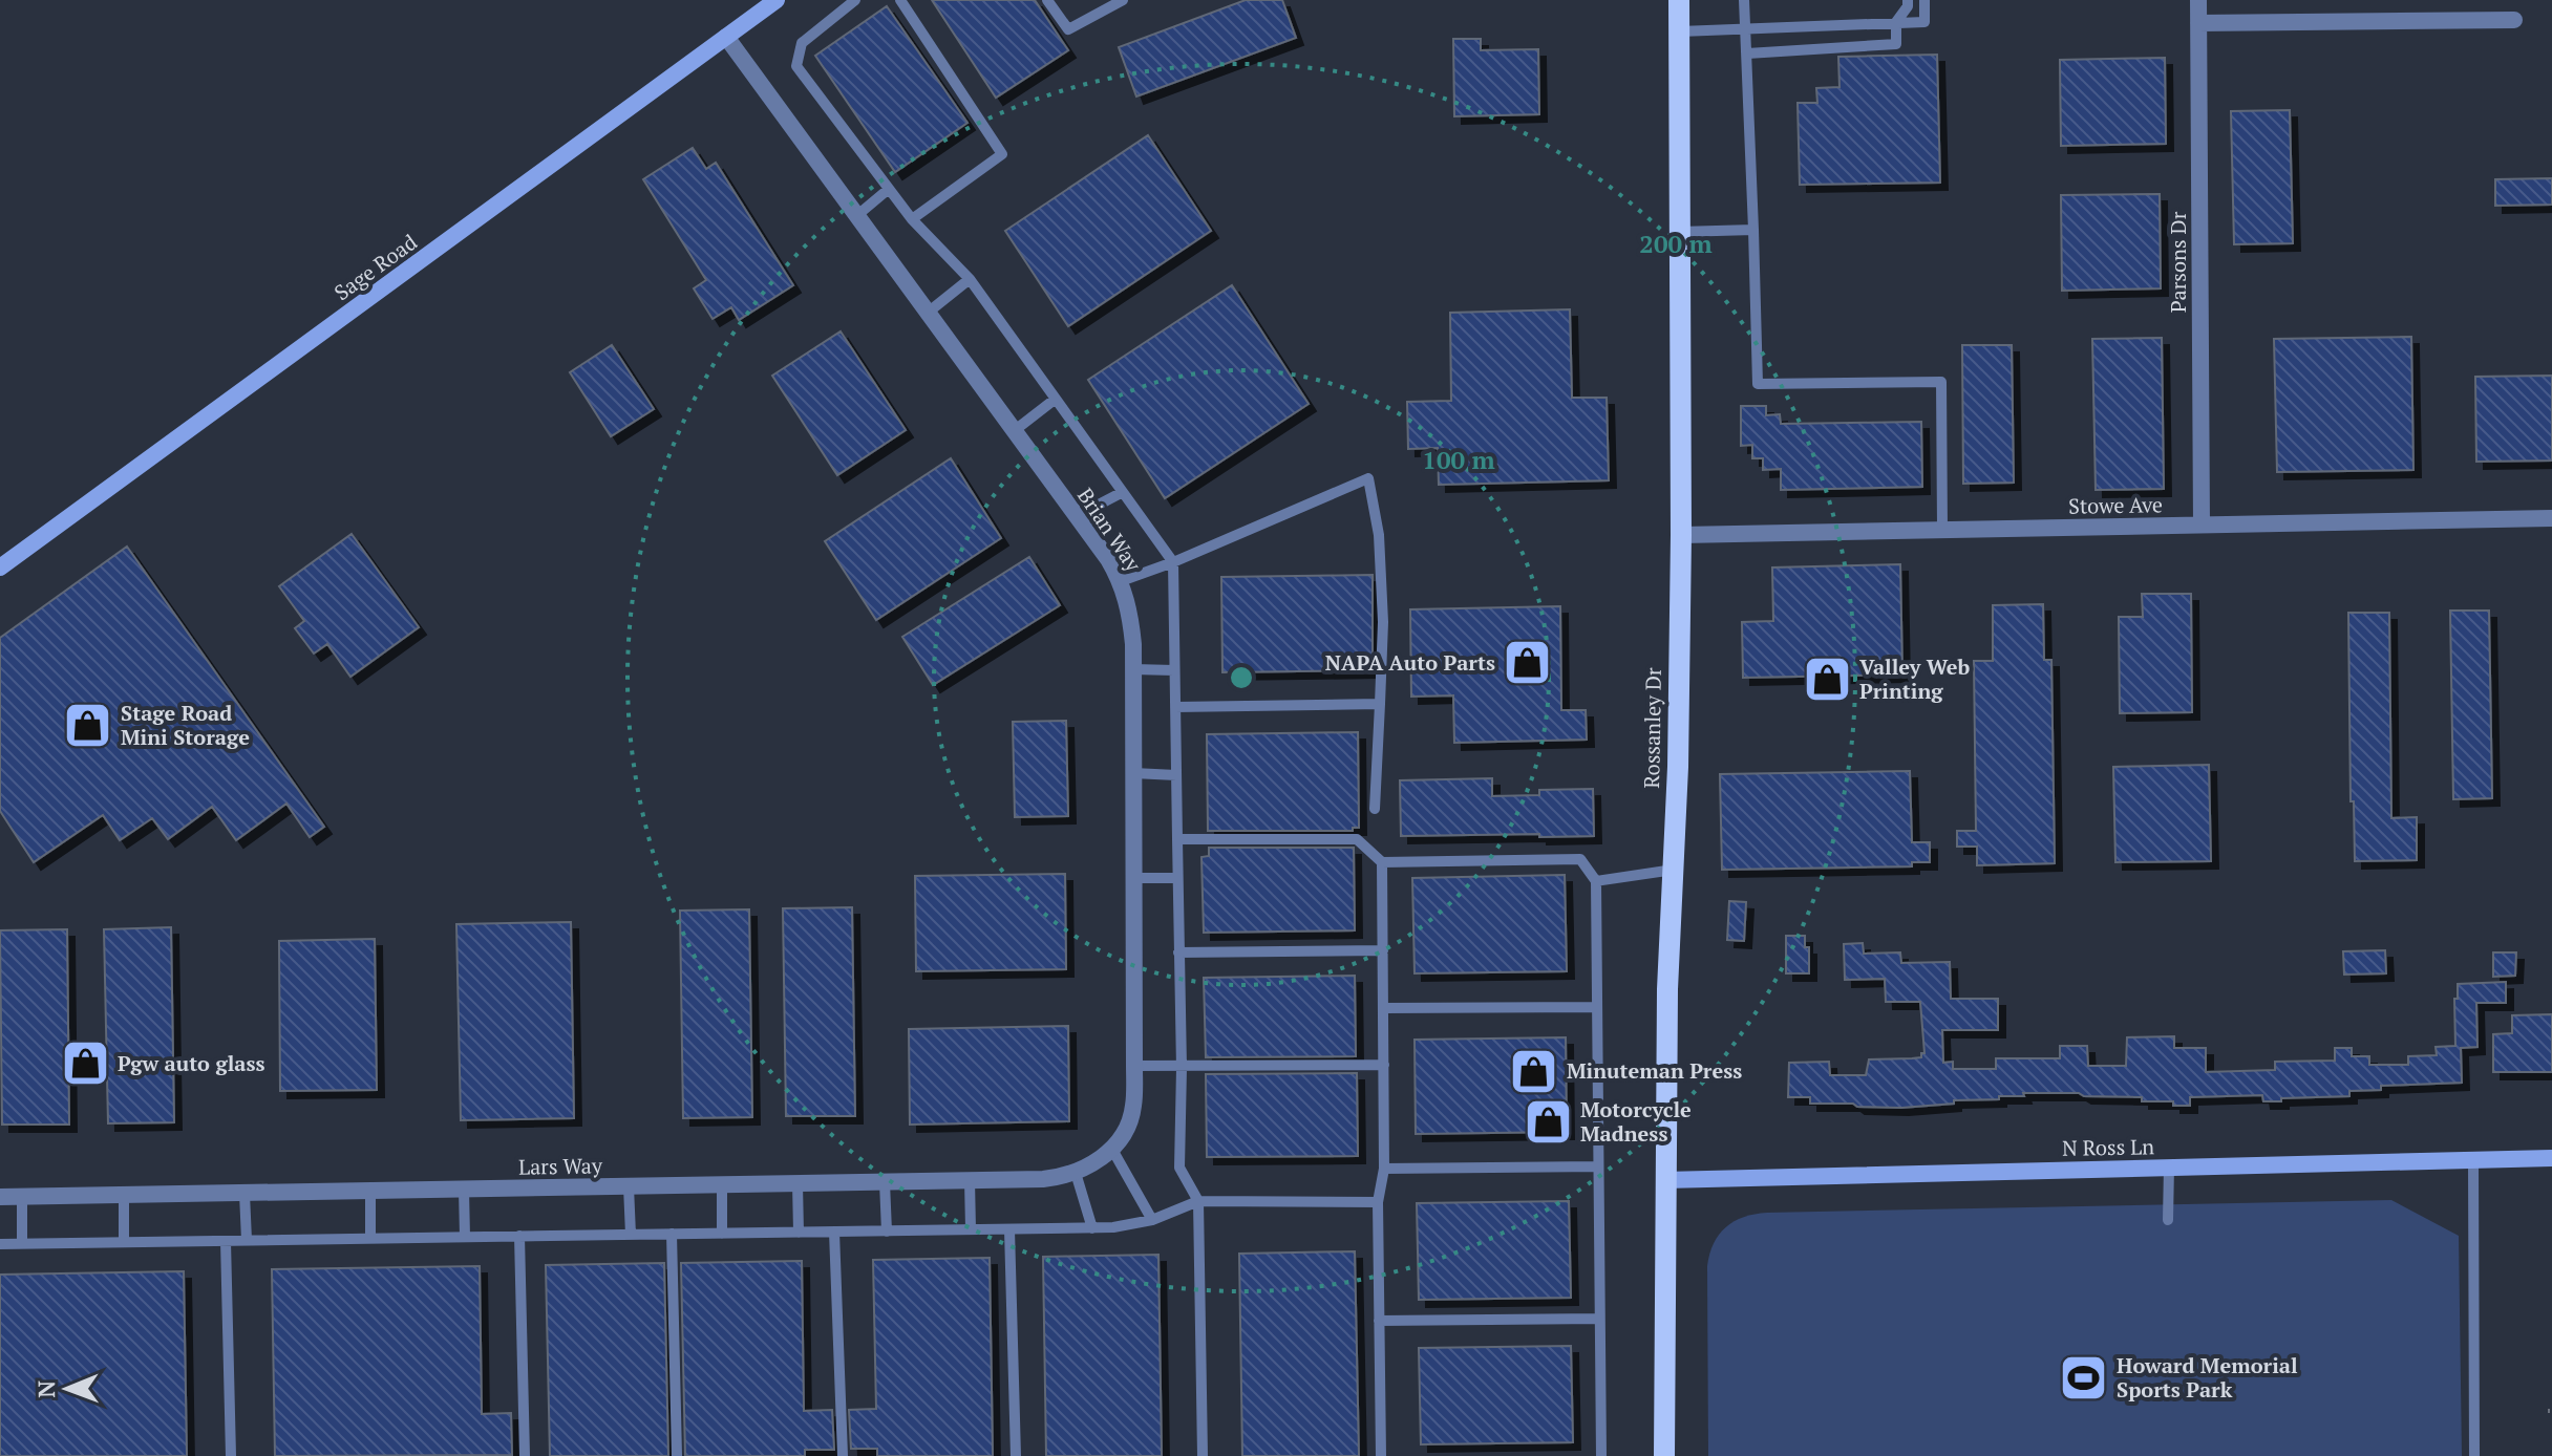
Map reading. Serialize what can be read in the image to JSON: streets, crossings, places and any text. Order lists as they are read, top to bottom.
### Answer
{
  "streets": {
    "main road": ["Sage Road", "Rossanley Dr", "N Ross Ln"],
    "street": [
      "Parsons Dr",
      "Stowe Ave",
      "Brian Way",
      "Lars Way"
    ]
  },
  "crossings": [
    ["Parsons Dr", "Stowe Ave"],
    ["Sage Road", "Brian Way"],
    ["Stowe Ave", "Rossanley Dr"],
    ["Brian Way", "Lars Way"],
    ["Rossanley Dr", "N Ross Ln"]
  ],
  "places": {
    "shop": [
      "NAPA Auto Parts",
      "Valley Web Printing",
      "Stage Road Mini Storage",
      "Pgw auto glass",
      "Minuteman Press",
      "Motorcycle Madness"
    ],
    "sports": ["Howard Memorial Sports Park"]
  },
  "north": "left",
  "rings": ["200 m", "100 m"]
}
